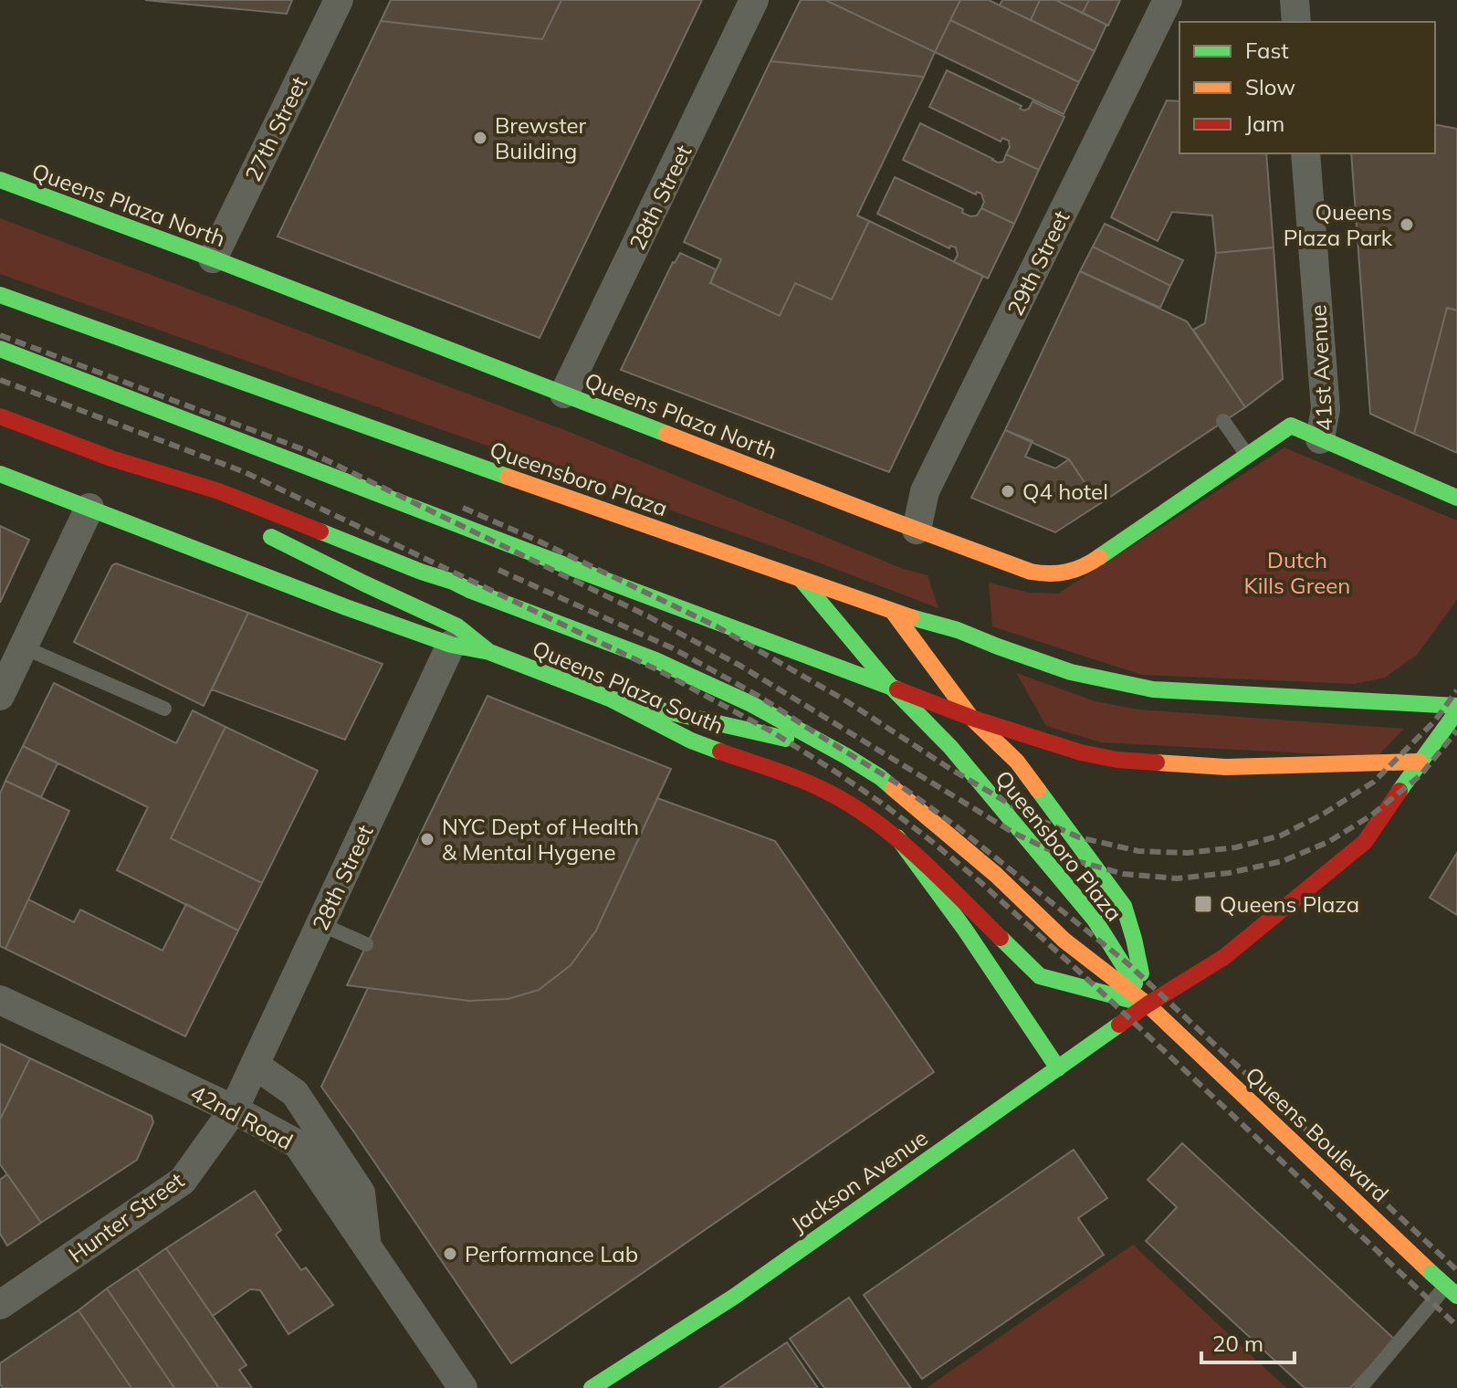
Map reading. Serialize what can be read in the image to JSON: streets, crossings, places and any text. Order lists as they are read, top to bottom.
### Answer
{
  "streets": {
    "main road": [
      "Queens Plaza North",
      "41st Avenue",
      "Queensboro Plaza",
      "Queens Plaza South",
      "Queens Boulevard",
      "Jackson Avenue"
    ],
    "street": [
      "27th Street",
      "28th Street",
      "29th Street",
      "42nd Road",
      "Hunter Street"
    ]
  },
  "crossings": [
    ["27th Street", "Queens Plaza North"],
    ["28th Street", "Queens Plaza North"],
    ["28th Street", "Queens Plaza South"],
    ["28th Street", "42nd Road"],
    ["28th Street", "Hunter Street"],
    ["Queens Plaza North", "29th Street"],
    ["Queens Plaza North", "41st Avenue"],
    ["Queensboro Plaza", "Queens Plaza South"],
    ["Queensboro Plaza", "Queens Boulevard"],
    ["Queensboro Plaza", "Jackson Avenue"],
    ["Queens Plaza South", "Queens Boulevard"],
    ["Queens Plaza South", "Jackson Avenue"],
    ["42nd Road", "Hunter Street"],
    ["Queens Boulevard", "Jackson Avenue"]
  ],
  "parks": ["Dutch Kills Green"],
  "places": {
    "other": [
      "Brewster Building",
      "Queens Plaza Park",
      "Q4 hotel",
      "NYC Dept of Health & Mental Hygene",
      "Performance Lab"
    ],
    "transit": ["Queens Plaza"]
  },
  "legend": ["Fast", "Slow", "Jam"],
  "scale_bar": "20 m"
}
